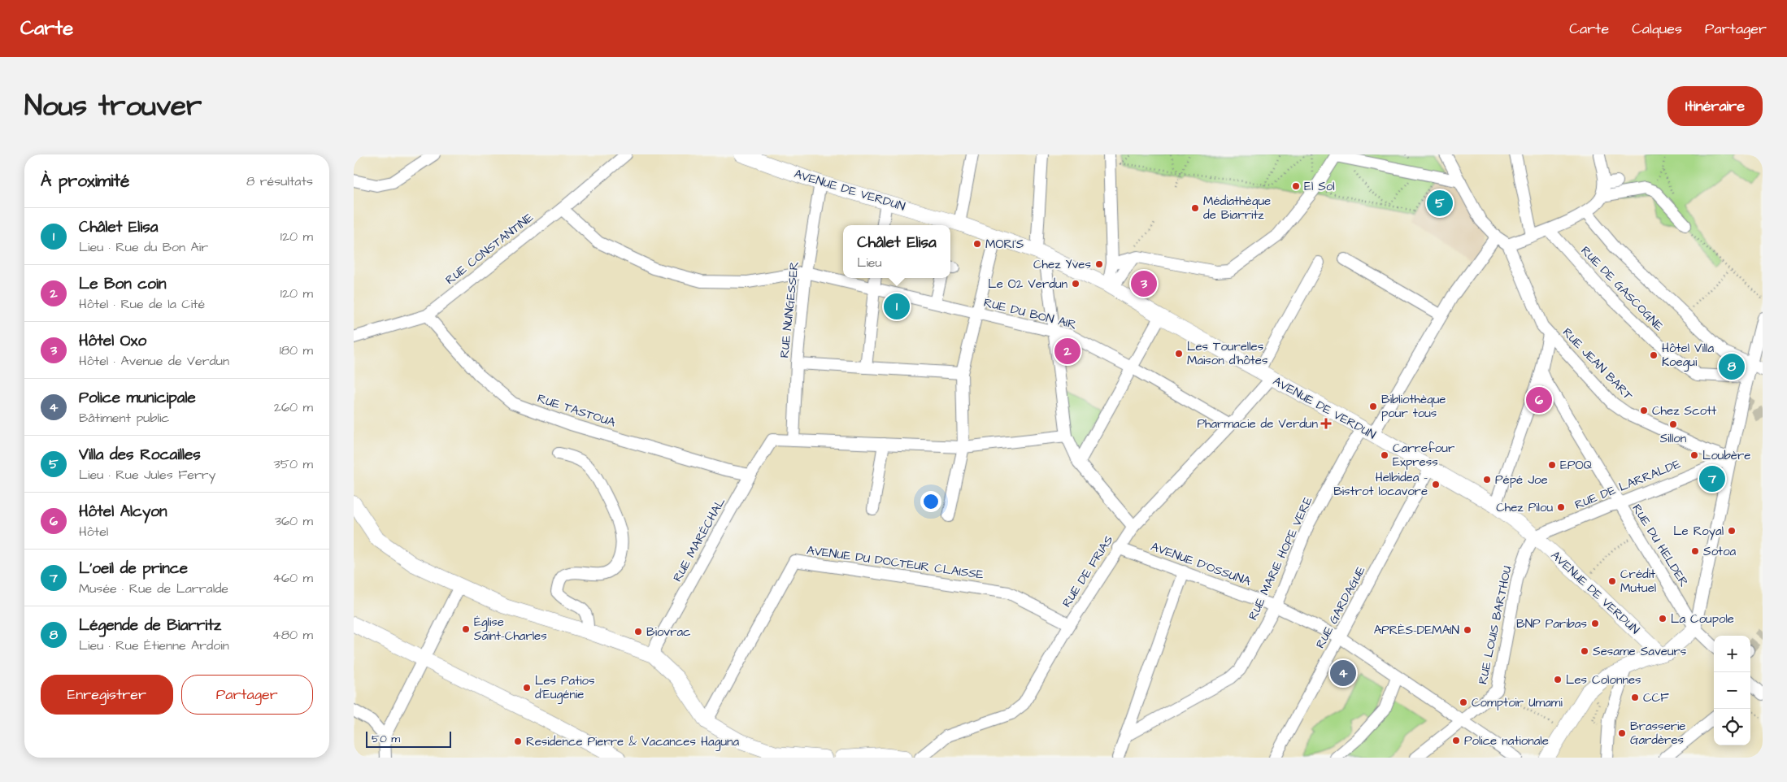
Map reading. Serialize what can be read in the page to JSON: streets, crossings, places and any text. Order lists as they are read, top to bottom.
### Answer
{
  "streets": {
    "main road": ["AVENUE DE VERDUN"],
    "street": [
      "RUE CONSTANTINE",
      "RUE DE GASCOGNE",
      "RUE NUNGESSER",
      "RUE DU BON AIR",
      "RUE JEAN BART",
      "RUE TASTOUA",
      "RUE DE LARRALDE",
      "RUE MARÉCHAL",
      "RUE DU HELDER",
      "RUE MARIE HOPE VERE",
      "AVENUE DU DOCTEUR CLAISSE",
      "AVENUE D'OSSUNA",
      "RUE DE FRIAS",
      "RUE GARDAGUE",
      "RUE LOUIS BARTHOU"
    ]
  },
  "crossings": [
    ["AVENUE DE VERDUN", "RUE NUNGESSER"],
    ["AVENUE DE VERDUN", "RUE DE LARRALDE"],
    ["AVENUE DE VERDUN", "RUE MARIE HOPE VERE"],
    ["AVENUE DE VERDUN", "RUE DE FRIAS"],
    ["AVENUE DE VERDUN", "RUE GARDAGUE"],
    ["AVENUE DE VERDUN", "RUE LOUIS BARTHOU"],
    ["RUE CONSTANTINE", "RUE TASTOUA"],
    ["RUE NUNGESSER", "RUE DU BON AIR"],
    ["RUE NUNGESSER", "RUE MARÉCHAL"],
    ["RUE DU BON AIR", "RUE DE FRIAS"],
    ["RUE JEAN BART", "RUE DE LARRALDE"],
    ["RUE TASTOUA", "RUE MARÉCHAL"],
    ["RUE DE LARRALDE", "RUE DU HELDER"],
    ["RUE DE LARRALDE", "RUE LOUIS BARTHOU"],
    ["RUE MARIE HOPE VERE", "AVENUE D'OSSUNA"],
    ["AVENUE DU DOCTEUR CLAISSE", "RUE DE FRIAS"],
    ["AVENUE D'OSSUNA", "RUE DE FRIAS"],
    ["AVENUE D'OSSUNA", "RUE GARDAGUE"],
    ["AVENUE D'OSSUNA", "RUE LOUIS BARTHOU"]
  ],
  "places": {
    "other": [
      "El Sol",
      "Médiathèque de Biarritz",
      "MORI’S",
      "Chez Yves",
      "Le O2 Verdun",
      "Les Tourelles Maison d'hôtes",
      "Hôtel Villa Koegui",
      "Bibliothèque pour tous",
      "Chez Scott",
      "Sillon",
      "Carrefour Express",
      "Loubère",
      "EPOQ",
      "Pépé Joe",
      "Helbidea - Bistrot locavore",
      "Chez Pilou",
      "Le Royal",
      "Sotoa",
      "Crédit Mutuel",
      "La Coupole",
      "BNP Paribas",
      "Église Saint-Charles",
      "APRÈS-DEMAIN",
      "Biovrac",
      "Sesame Saveurs",
      "Les Colonnes",
      "Les Patios d'Eugénie",
      "CCF",
      "Comptoir Umami",
      "Brasserie Gardères",
      "Police nationale",
      "Residence Pierre & Vacances Haguna"
    ],
    "health": ["Pharmacie de Verdun"]
  },
  "scale_bar": "50 m",
  "page": {
    "header": "Carte",
    "nav": ["Carte", "Calques", "Partager"],
    "title": "Nous trouver",
    "buttons": [
      "Itinéraire",
      ["Enregistrer", "Partager"]
    ],
    "heading": ["À proximité", "8 résultats"],
    "pins": [
      "5",
      "3",
      "1",
      "2",
      "8",
      "6",
      "7",
      "4"
    ],
    "list": [
      {
        "mark": "1",
        "name": "Châlet Elisa",
        "note": "Lieu · Rue du Bon Air",
        "value": "120 m"
      },
      {
        "mark": "2",
        "name": "Le Bon coin",
        "note": "Hôtel · Rue de la Cité",
        "value": "120 m"
      },
      {
        "mark": "3",
        "name": "Hôtel Oxo",
        "note": "Hôtel · Avenue de Verdun",
        "value": "180 m"
      },
      {
        "mark": "4",
        "name": "Police municipale",
        "note": "Bâtiment public",
        "value": "260 m"
      },
      {
        "mark": "5",
        "name": "Villa des Rocailles",
        "note": "Lieu · Rue Jules Ferry",
        "value": "350 m"
      },
      {
        "mark": "6",
        "name": "Hôtel Alcyon",
        "note": "Hôtel",
        "value": "360 m"
      },
      {
        "mark": "7",
        "name": "L'oeil de prince",
        "note": "Musée · Rue de Larralde",
        "value": "460 m"
      },
      {
        "mark": "8",
        "name": "Légende de Biarritz",
        "note": "Lieu · Rue Étienne Ardoin",
        "value": "480 m"
      }
    ],
    "popup": ["Châlet Elisa", "Lieu"],
    "map_buttons": ["+", "−"],
    "scale": "50 m"
  }
}
